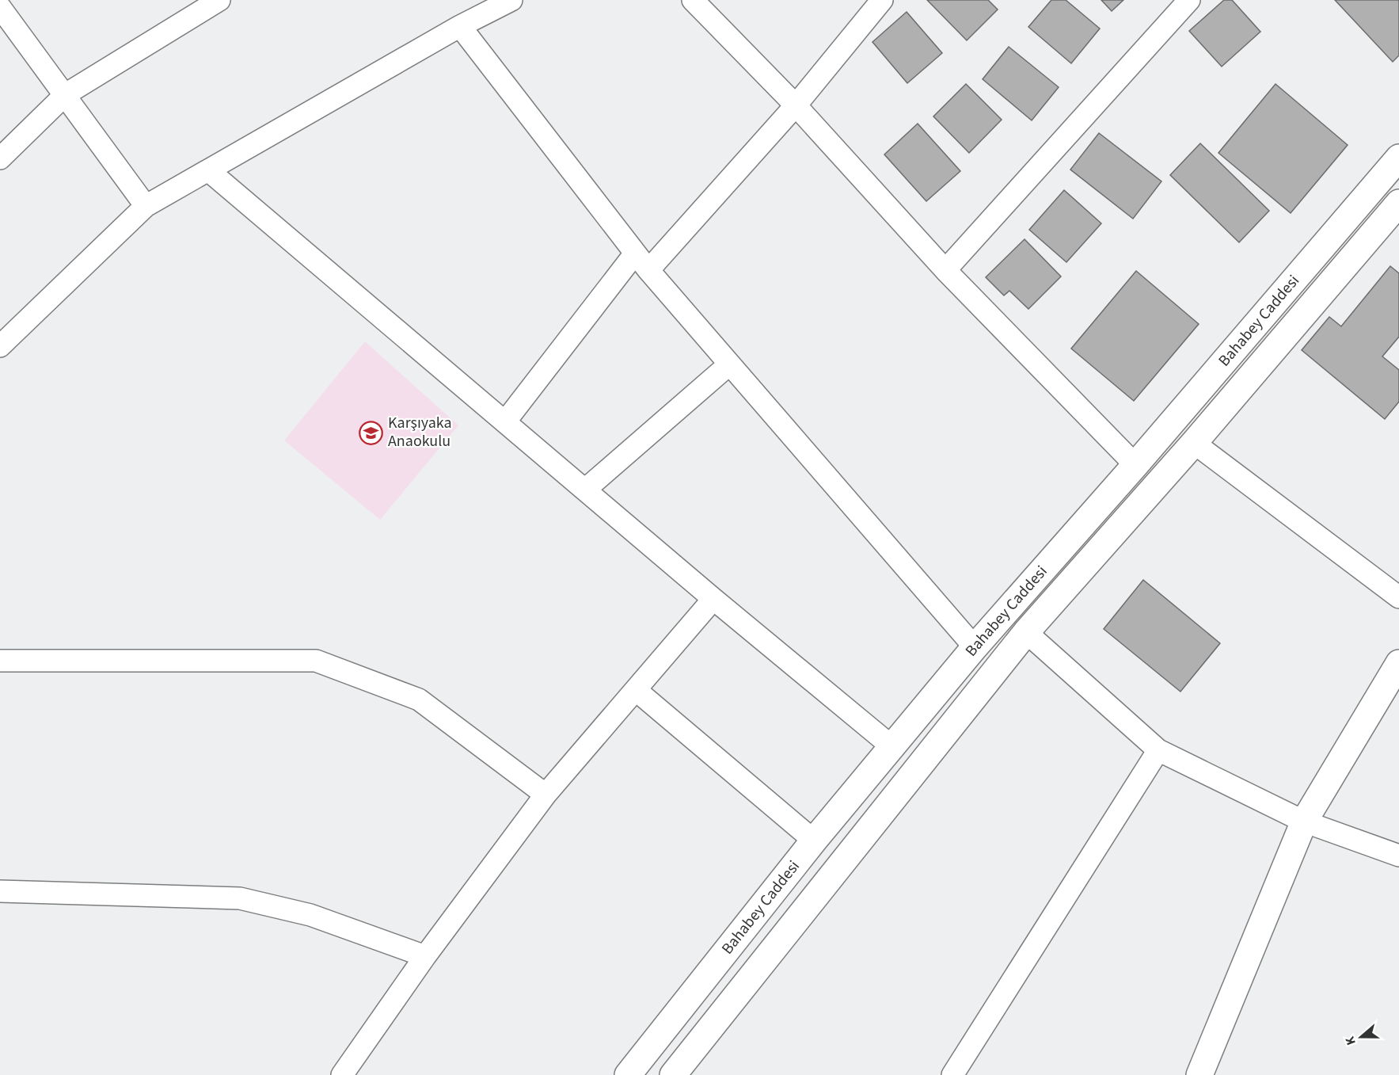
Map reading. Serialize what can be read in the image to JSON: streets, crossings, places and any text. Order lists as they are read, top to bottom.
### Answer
{
  "streets": {
    "street": ["Bahabey Caddesi"]
  },
  "places": {
    "school or university": ["Karşıyaka Anaokulu"]
  },
  "north": "left"
}
